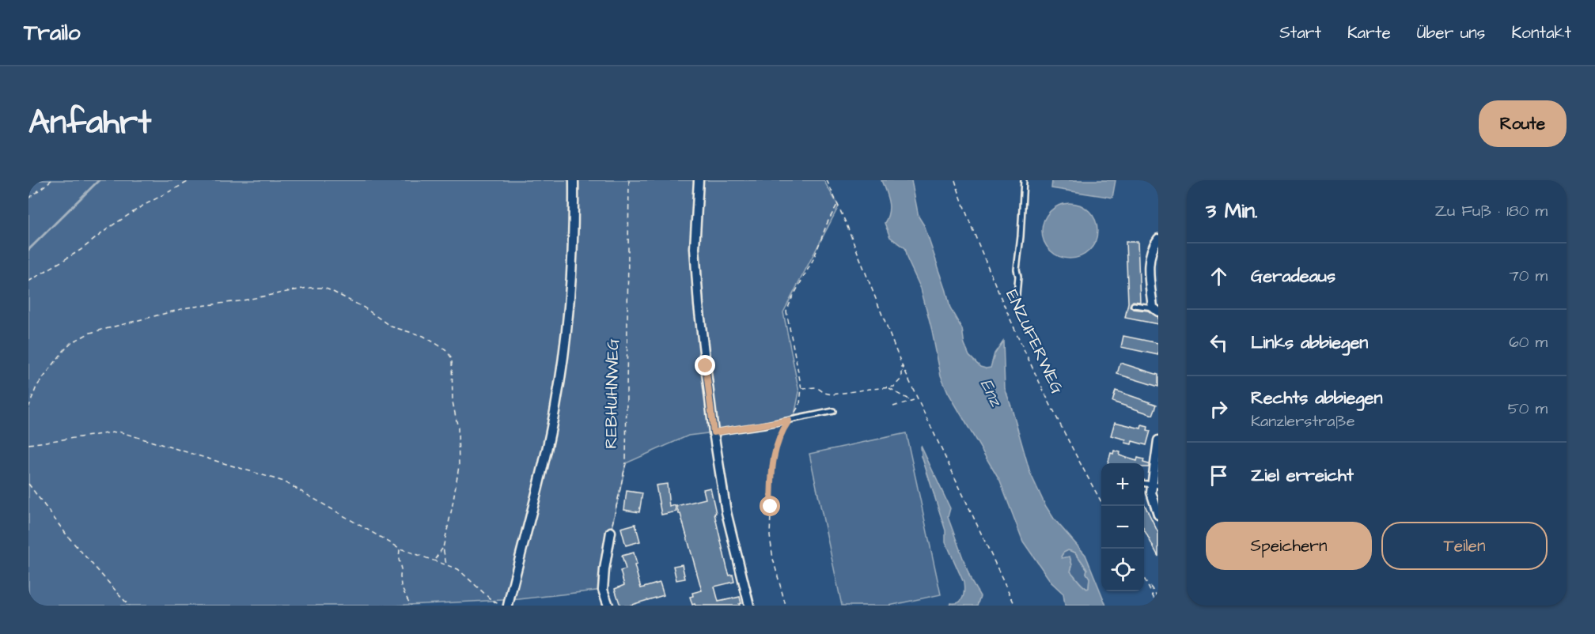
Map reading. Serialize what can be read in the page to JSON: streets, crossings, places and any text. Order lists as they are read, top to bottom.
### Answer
{
  "streets": {
    "path": ["ENZUFERWEG", "REBHUHNWEG"]
  },
  "water": ["Enz"],
  "page": {
    "header": "Trailo",
    "nav": [
      "Start",
      "Karte",
      "Über uns",
      "Kontakt"
    ],
    "title": "Anfahrt",
    "buttons": [
      "Route",
      ["Speichern", "Teilen"]
    ],
    "heading": ["3 Min.", "Zu Fuß · 180 m"],
    "list": [
      ["Geradeaus", "70 m"],
      ["Links abbiegen", "60 m"],
      ["Rechts abbiegen", "Kanzlerstraße", "50 m"],
      "Ziel erreicht"
    ],
    "map_buttons": ["+", "−"]
  }
}
